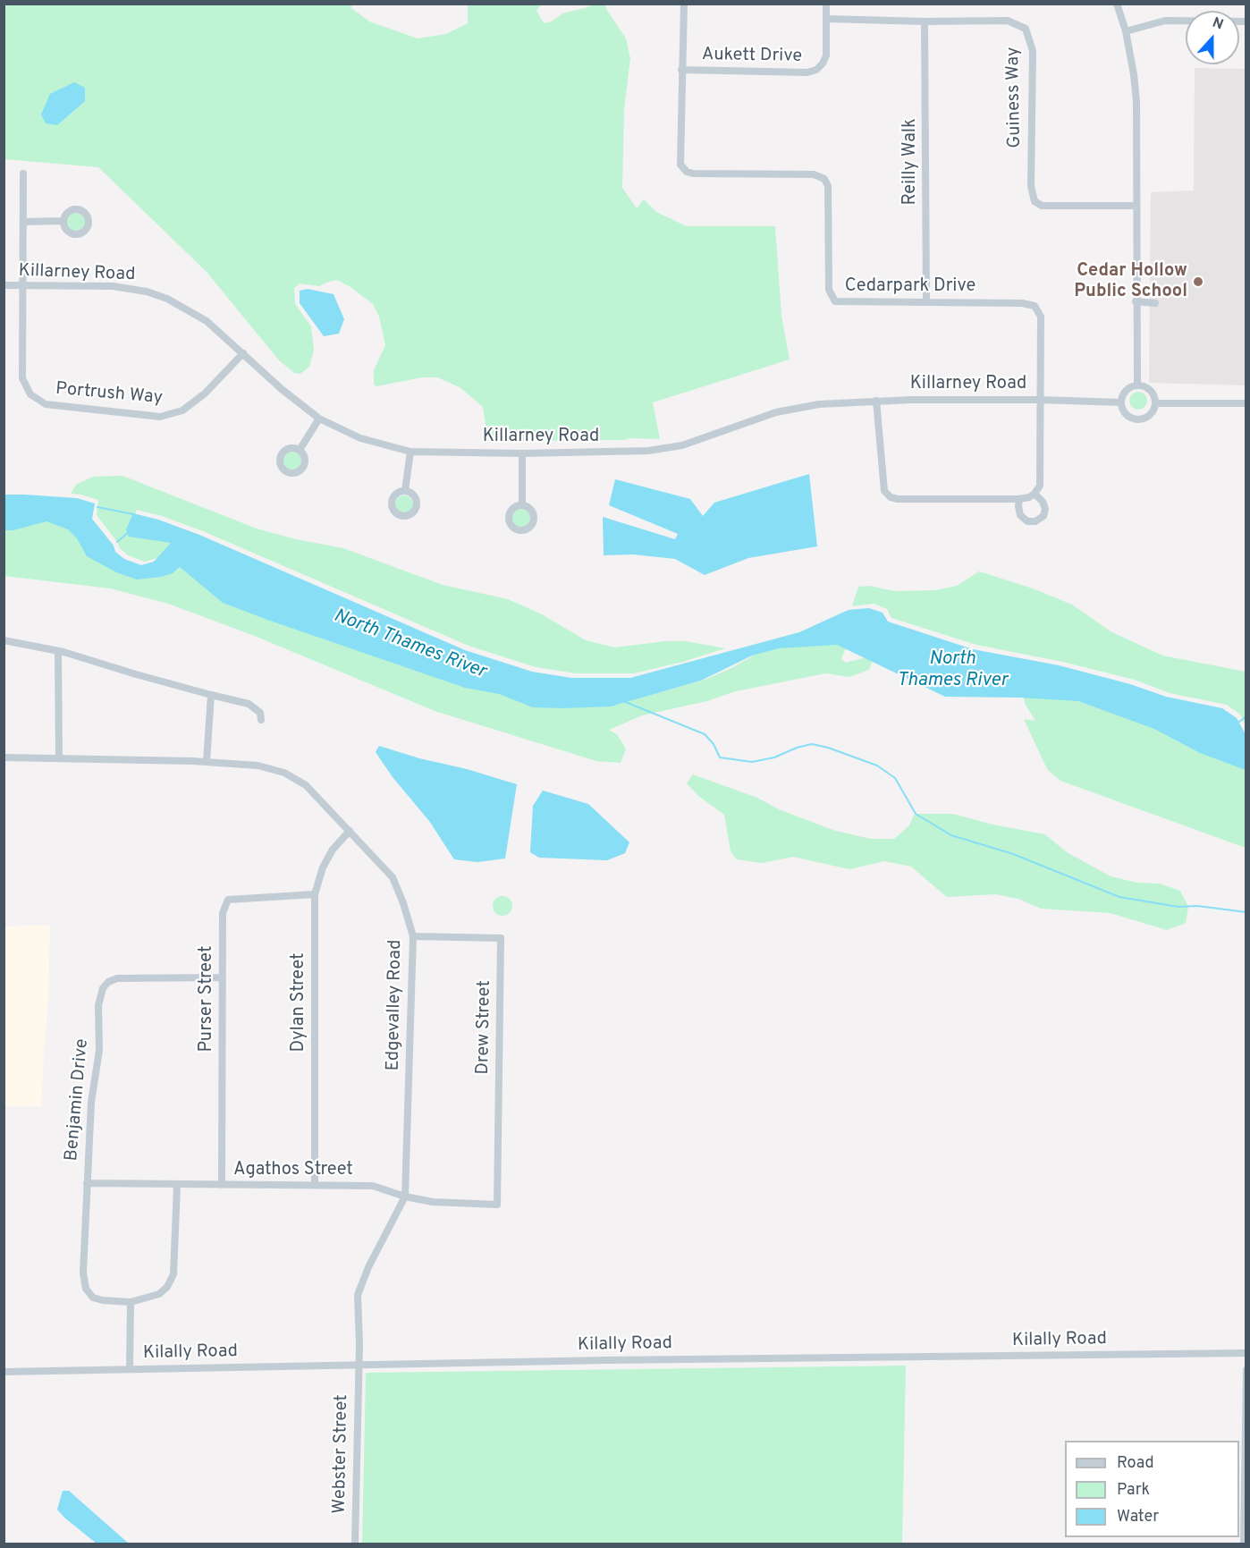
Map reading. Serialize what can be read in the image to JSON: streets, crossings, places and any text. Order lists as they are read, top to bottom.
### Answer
{
  "streets": {
    "street": [
      "Aukett Drive",
      "Guiness Way",
      "Reilly Walk",
      "Killarney Road",
      "Cedarpark Drive",
      "Portrush Way",
      "Purser Street",
      "Dylan Street",
      "Edgevalley Road",
      "Drew Street",
      "Benjamin Drive",
      "Agathos Street",
      "Kilally Road",
      "Webster Street"
    ]
  },
  "crossings": [
    ["Aukett Drive", "Guiness Way"],
    ["Aukett Drive", "Cedarpark Drive"],
    ["Guiness Way", "Reilly Walk"],
    ["Reilly Walk", "Cedarpark Drive"],
    ["Killarney Road", "Cedarpark Drive"],
    ["Killarney Road", "Portrush Way"],
    ["Purser Street", "Dylan Street"],
    ["Purser Street", "Benjamin Drive"],
    ["Purser Street", "Agathos Street"],
    ["Dylan Street", "Edgevalley Road"],
    ["Dylan Street", "Agathos Street"],
    ["Edgevalley Road", "Drew Street"],
    ["Edgevalley Road", "Agathos Street"],
    ["Edgevalley Road", "Kilally Road"],
    ["Edgevalley Road", "Webster Street"],
    ["Drew Street", "Agathos Street"],
    ["Benjamin Drive", "Agathos Street"],
    ["Kilally Road", "Webster Street"]
  ],
  "water": ["North Thames River"],
  "places": ["Cedar Hollow Public School"],
  "legend": ["Road", "Park", "Water"],
  "north": "top"
}
